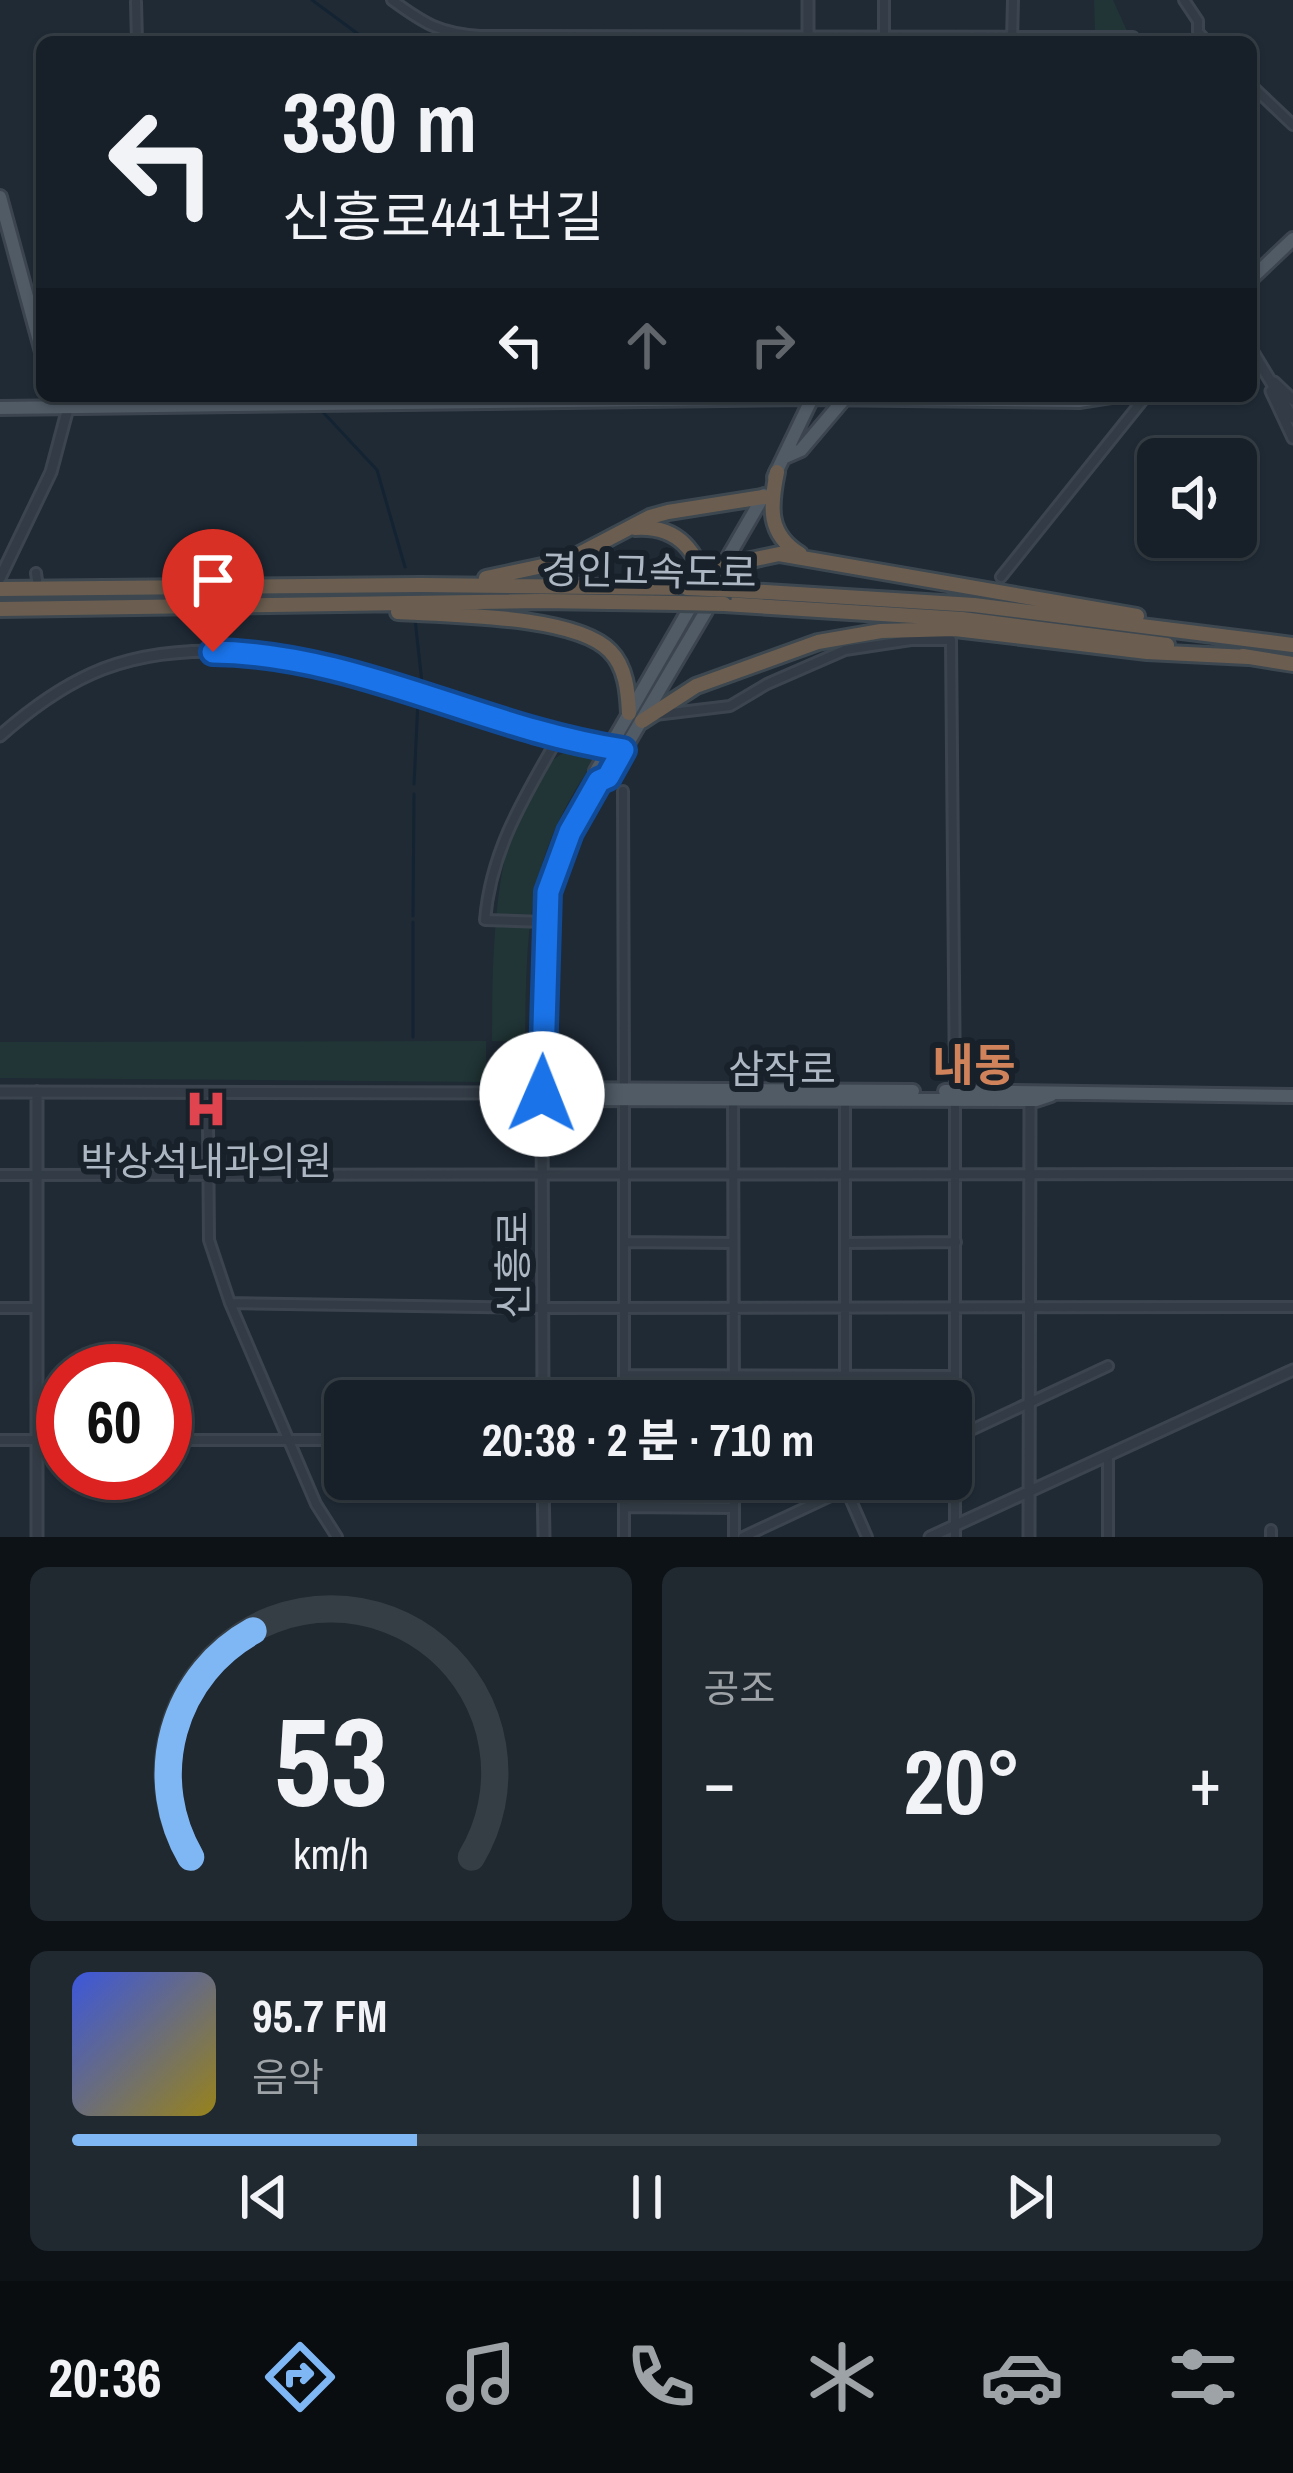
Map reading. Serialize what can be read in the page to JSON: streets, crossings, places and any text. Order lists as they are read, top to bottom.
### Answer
{
  "streets": {
    "highway": ["경인고속도로"],
    "main road": ["삼작로", "신흥로"]
  },
  "crossings": [
    ["삼작로", "신흥로"]
  ],
  "districts": ["내동"],
  "places": {
    "hospital": ["박상석내과의원"]
  },
  "page": {
    "turn": ["330 m", "신흥로441번길"],
    "limit": "60",
    "trip": "20:38 · 2 분 · 710 m",
    "tile": "공조",
    "heat": ["−", "20°", "+"],
    "song": ["95.7 FM", "음악"],
    "tabs": "20:36",
    "gauge": ["53", "km/h"]
  }
}
